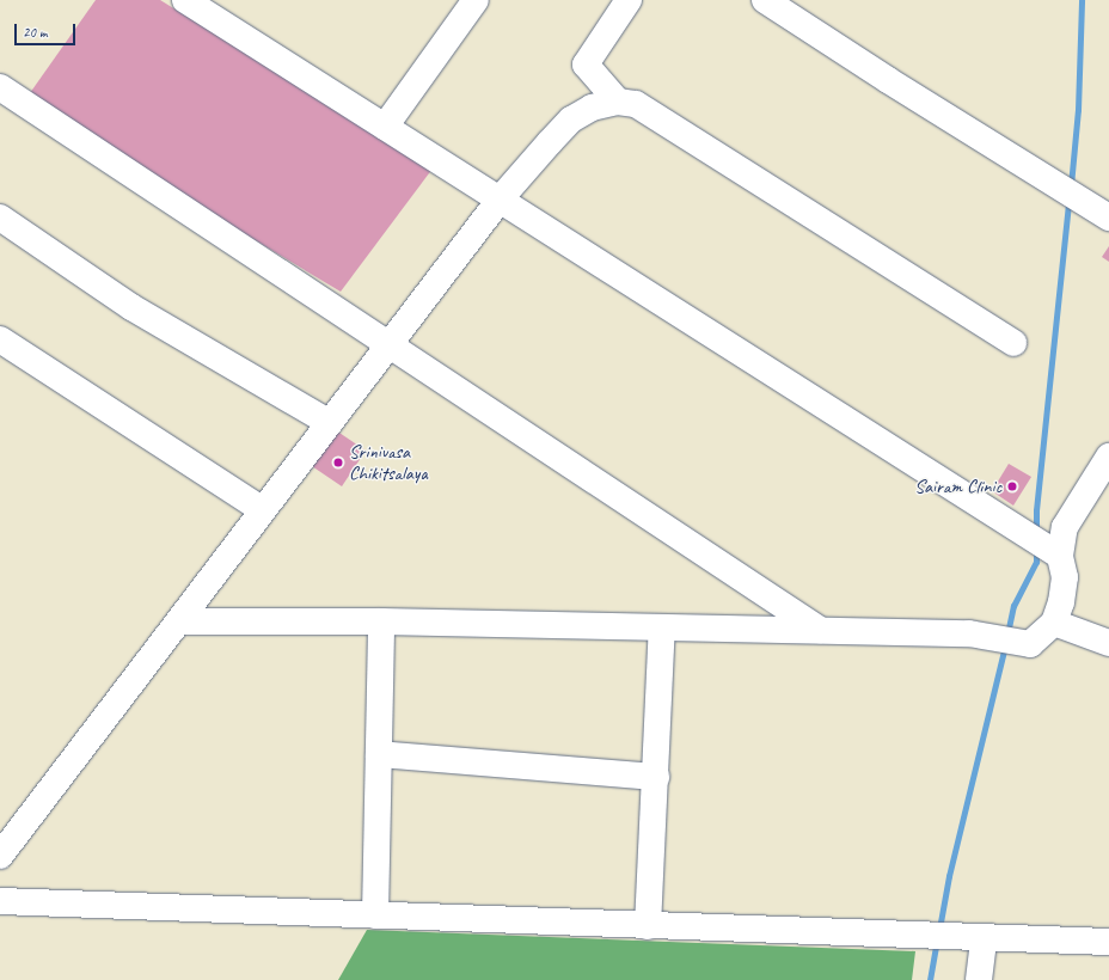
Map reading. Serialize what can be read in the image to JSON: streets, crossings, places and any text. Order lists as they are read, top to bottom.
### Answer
{
  "places": ["Srinivasa Chikitsalaya", "Sairam Clinic"],
  "scale_bar": "20 m"
}
